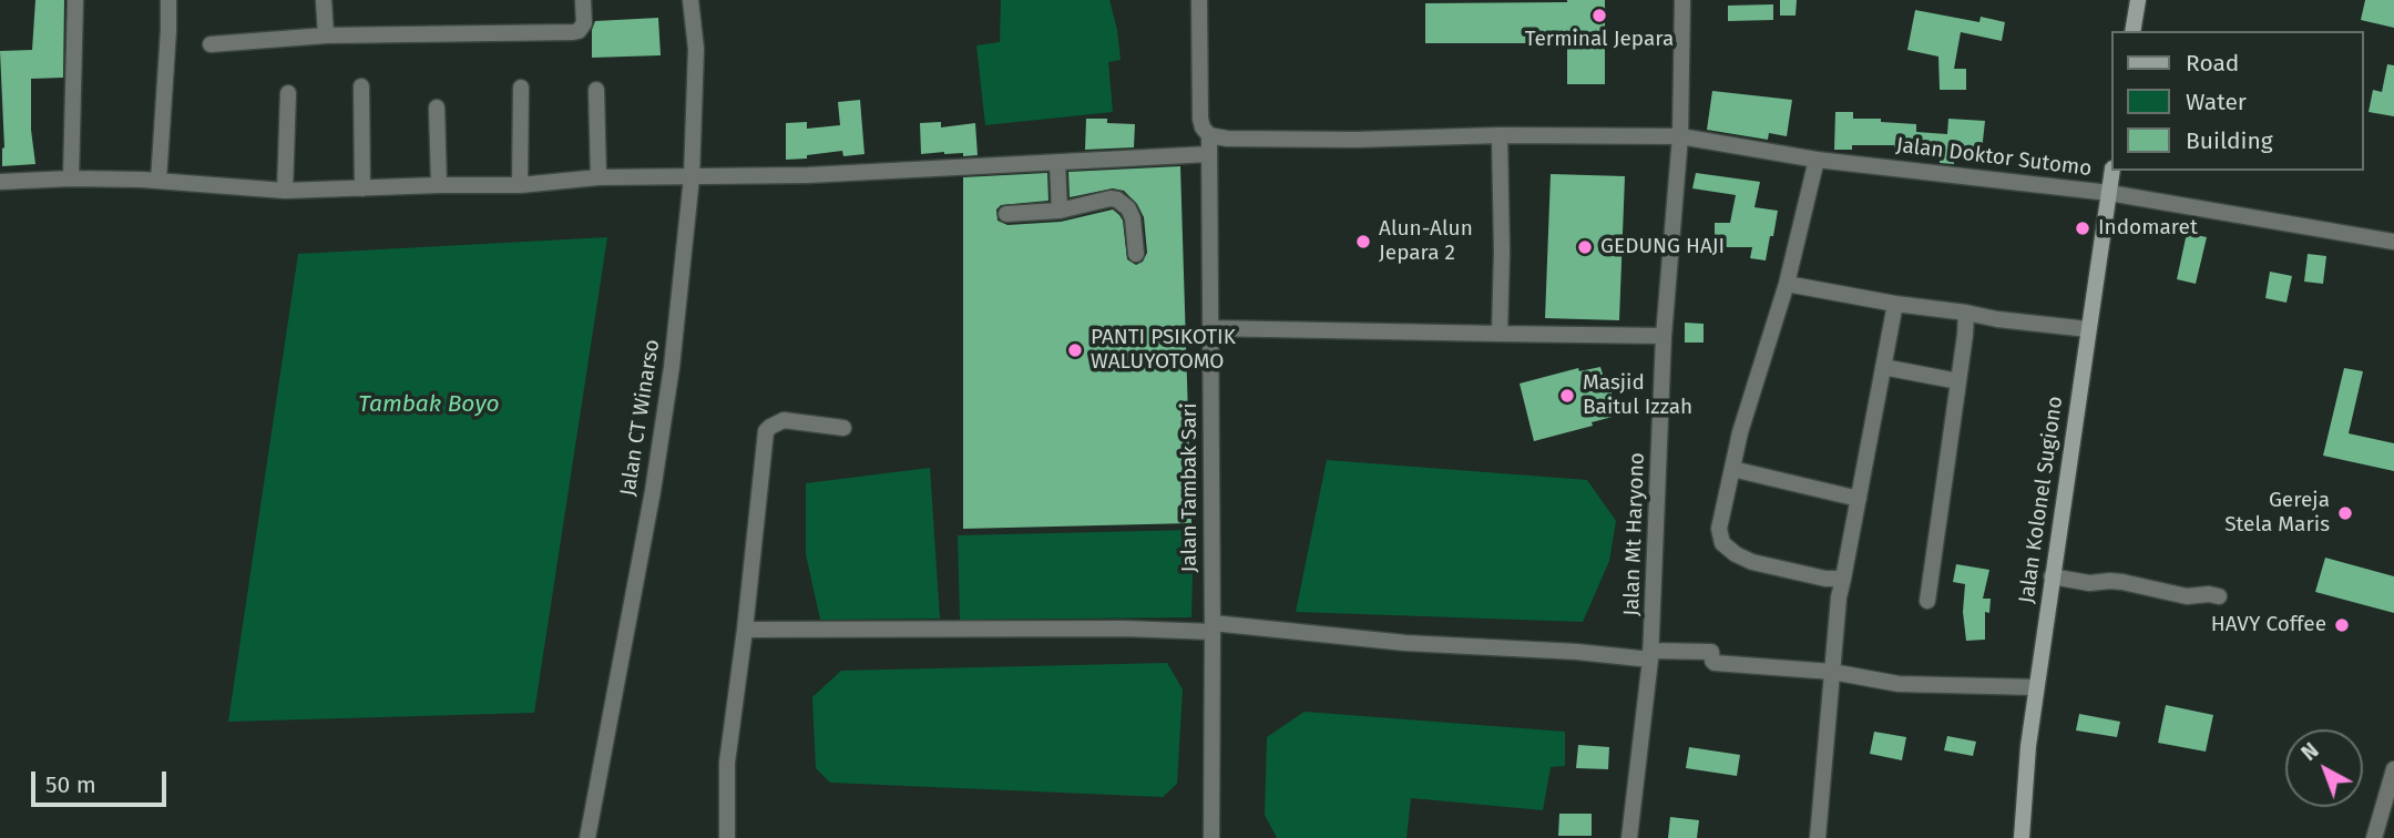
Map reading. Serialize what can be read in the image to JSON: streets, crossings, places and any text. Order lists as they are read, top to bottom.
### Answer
{
  "streets": {
    "main road": ["Jalan Kolonel Sugiono"],
    "street": [
      "Jalan Doktor Sutomo",
      "Jalan CT Winarso",
      "Jalan Tambak Sari",
      "Jalan Mt Haryono"
    ]
  },
  "crossings": [
    ["Jalan Doktor Sutomo", "Jalan Tambak Sari"],
    ["Jalan Doktor Sutomo", "Jalan Kolonel Sugiono"],
    ["Jalan Doktor Sutomo", "Jalan Mt Haryono"]
  ],
  "water": ["Tambak Boyo"],
  "places": [
    "Terminal Jepara",
    "Indomaret",
    "Alun-Alun Jepara 2",
    "GEDUNG HAJI",
    "PANTI PSIKOTIK WALUYOTOMO",
    "Masjid Baitul Izzah",
    "Gereja Stela Maris",
    "HAVY Coffee"
  ],
  "legend": ["Road", "Water", "Building"],
  "scale_bar": "50 m",
  "north": "top left"
}
